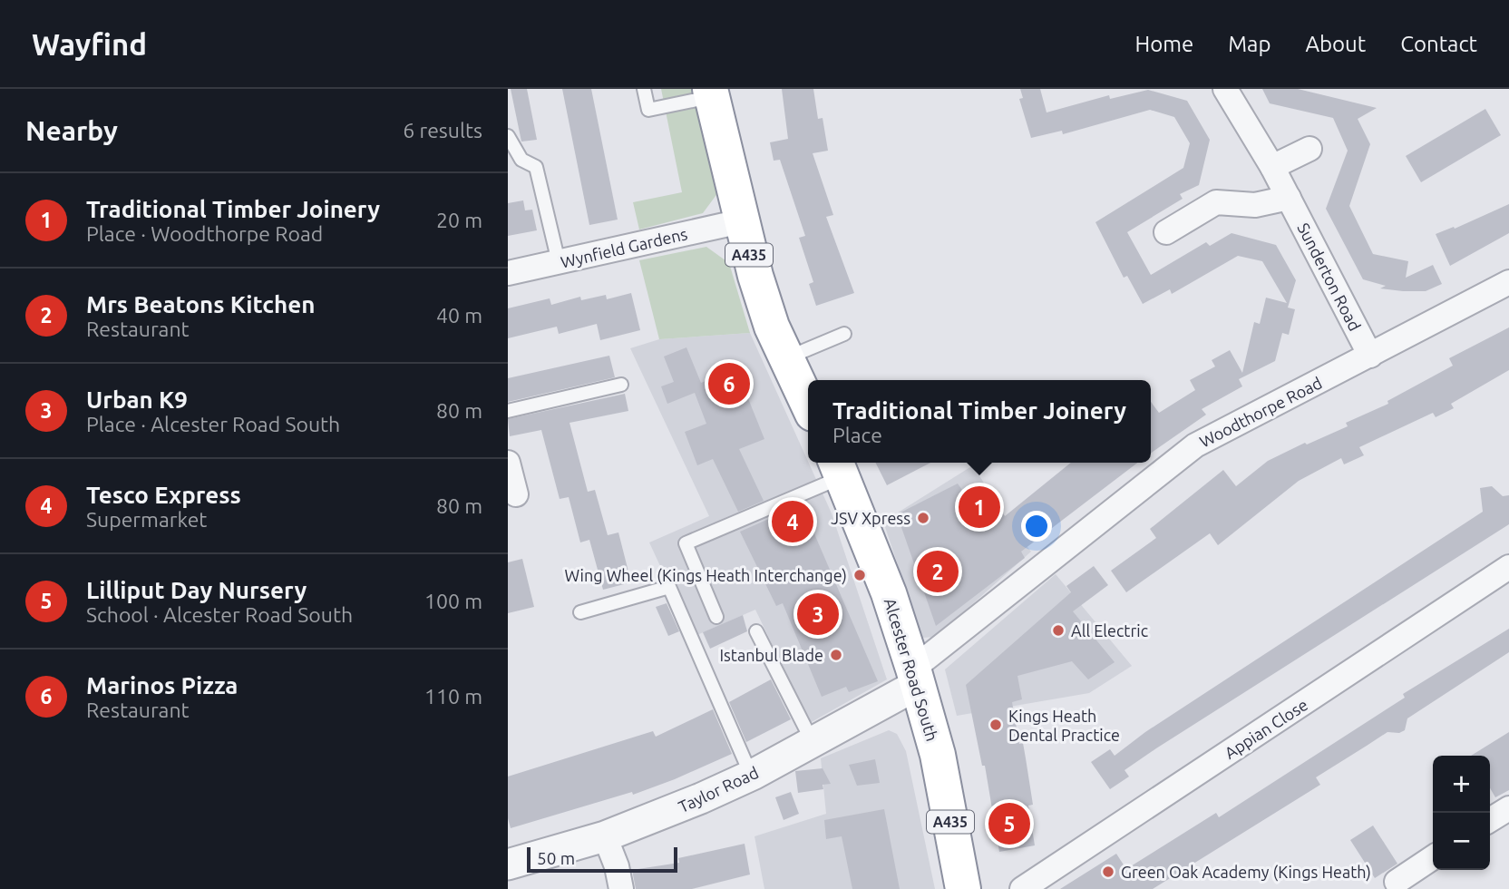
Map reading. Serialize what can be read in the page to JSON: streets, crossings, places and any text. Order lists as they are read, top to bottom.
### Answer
{
  "streets": {
    "highway": ["A435", "Alcester Road South"],
    "street": [
      "Wynfield Gardens",
      "Sunderton Road",
      "Woodthorpe Road",
      "Appian Close",
      "Taylor Road"
    ]
  },
  "crossings": [
    ["Wynfield Gardens", "A435"],
    ["Sunderton Road", "Woodthorpe Road"],
    ["Woodthorpe Road", "Alcester Road South"],
    ["Woodthorpe Road", "Taylor Road"],
    ["Alcester Road South", "Taylor Road"]
  ],
  "places": [
    "JSV Xpress",
    "Wing Wheel (Kings Heath Interchange)",
    "All Electric",
    "Istanbul Blade",
    "Kings Heath Dental Practice",
    "Green Oak Academy (Kings Heath)"
  ],
  "scale_bar": "50 m",
  "page": {
    "header": "Wayfind",
    "nav": [
      "Home",
      "Map",
      "About",
      "Contact"
    ],
    "heading": ["Nearby", "6 results"],
    "list": [
      {
        "mark": "1",
        "name": "Traditional Timber Joinery",
        "note": "Place · Woodthorpe Road",
        "value": "20 m"
      },
      {
        "mark": "2",
        "name": "Mrs Beatons Kitchen",
        "note": "Restaurant",
        "value": "40 m"
      },
      {
        "mark": "3",
        "name": "Urban K9",
        "note": "Place · Alcester Road South",
        "value": "80 m"
      },
      {
        "mark": "4",
        "name": "Tesco Express",
        "note": "Supermarket",
        "value": "80 m"
      },
      {
        "mark": "5",
        "name": "Lilliput Day Nursery",
        "note": "School · Alcester Road South",
        "value": "100 m"
      },
      {
        "mark": "6",
        "name": "Marinos Pizza",
        "note": "Restaurant",
        "value": "110 m"
      }
    ],
    "pins": [
      "6",
      "1",
      "4",
      "2",
      "3",
      "5"
    ],
    "popup": ["Traditional Timber Joinery", "Place"],
    "map_buttons": ["+", "−"],
    "scale": "50 m"
  }
}
